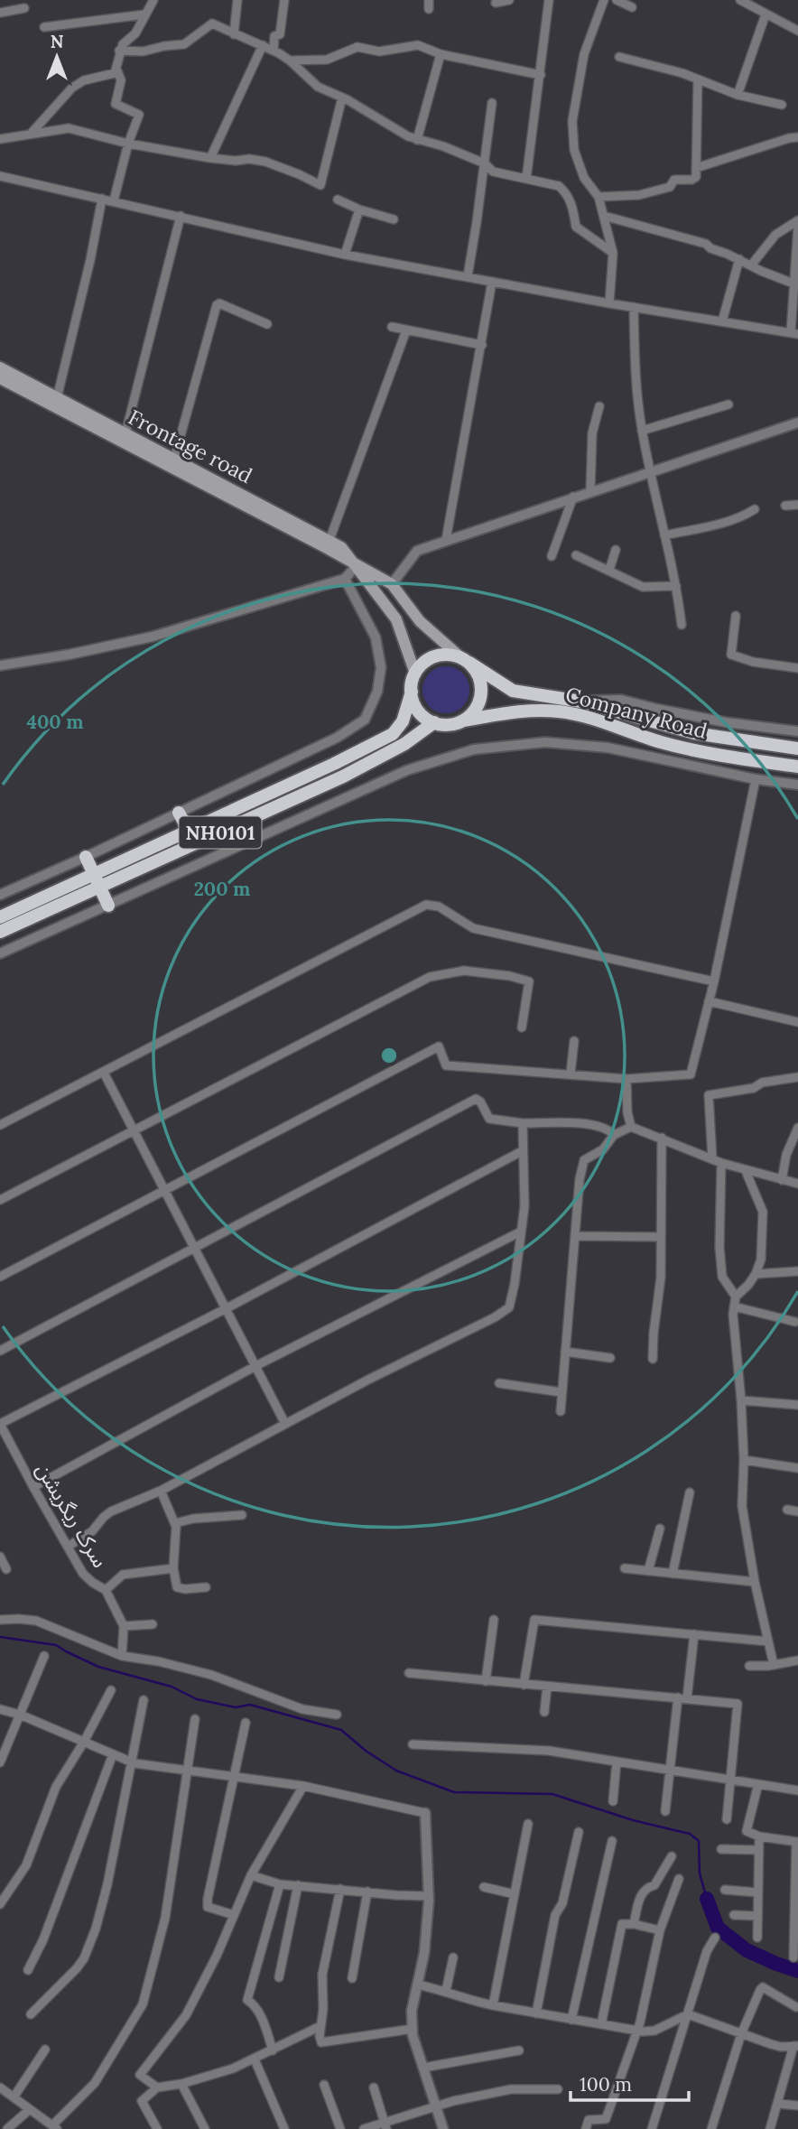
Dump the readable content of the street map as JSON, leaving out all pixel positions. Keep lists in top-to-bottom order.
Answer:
{
  "streets": {
    "highway": ["Company Road", "NH0101"],
    "main road": ["Frontage road"],
    "street": ["سرک ریگریشن"]
  },
  "crossings": [
    ["Company Road", "NH0101"]
  ],
  "scale_bar": "100 m",
  "north": "top",
  "rings": ["400 m", "200 m"]
}
